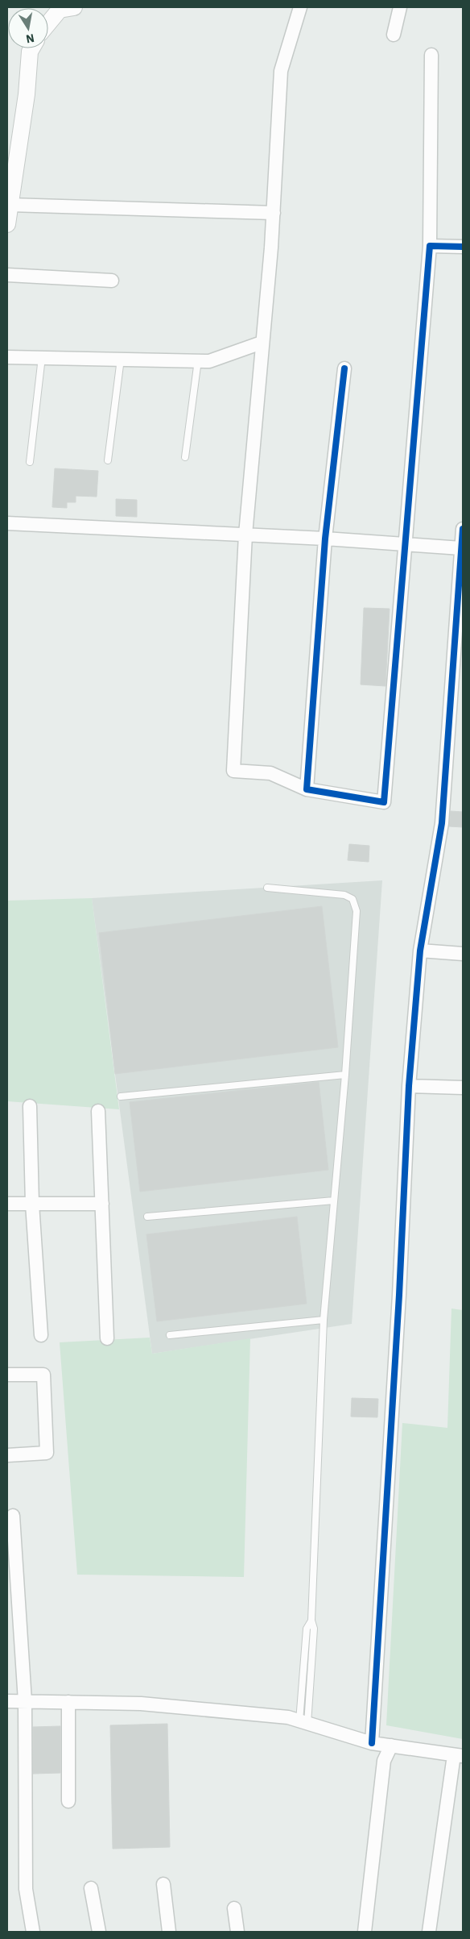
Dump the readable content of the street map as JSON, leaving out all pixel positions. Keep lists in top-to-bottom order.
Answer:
{
  "north": "bottom"
}
